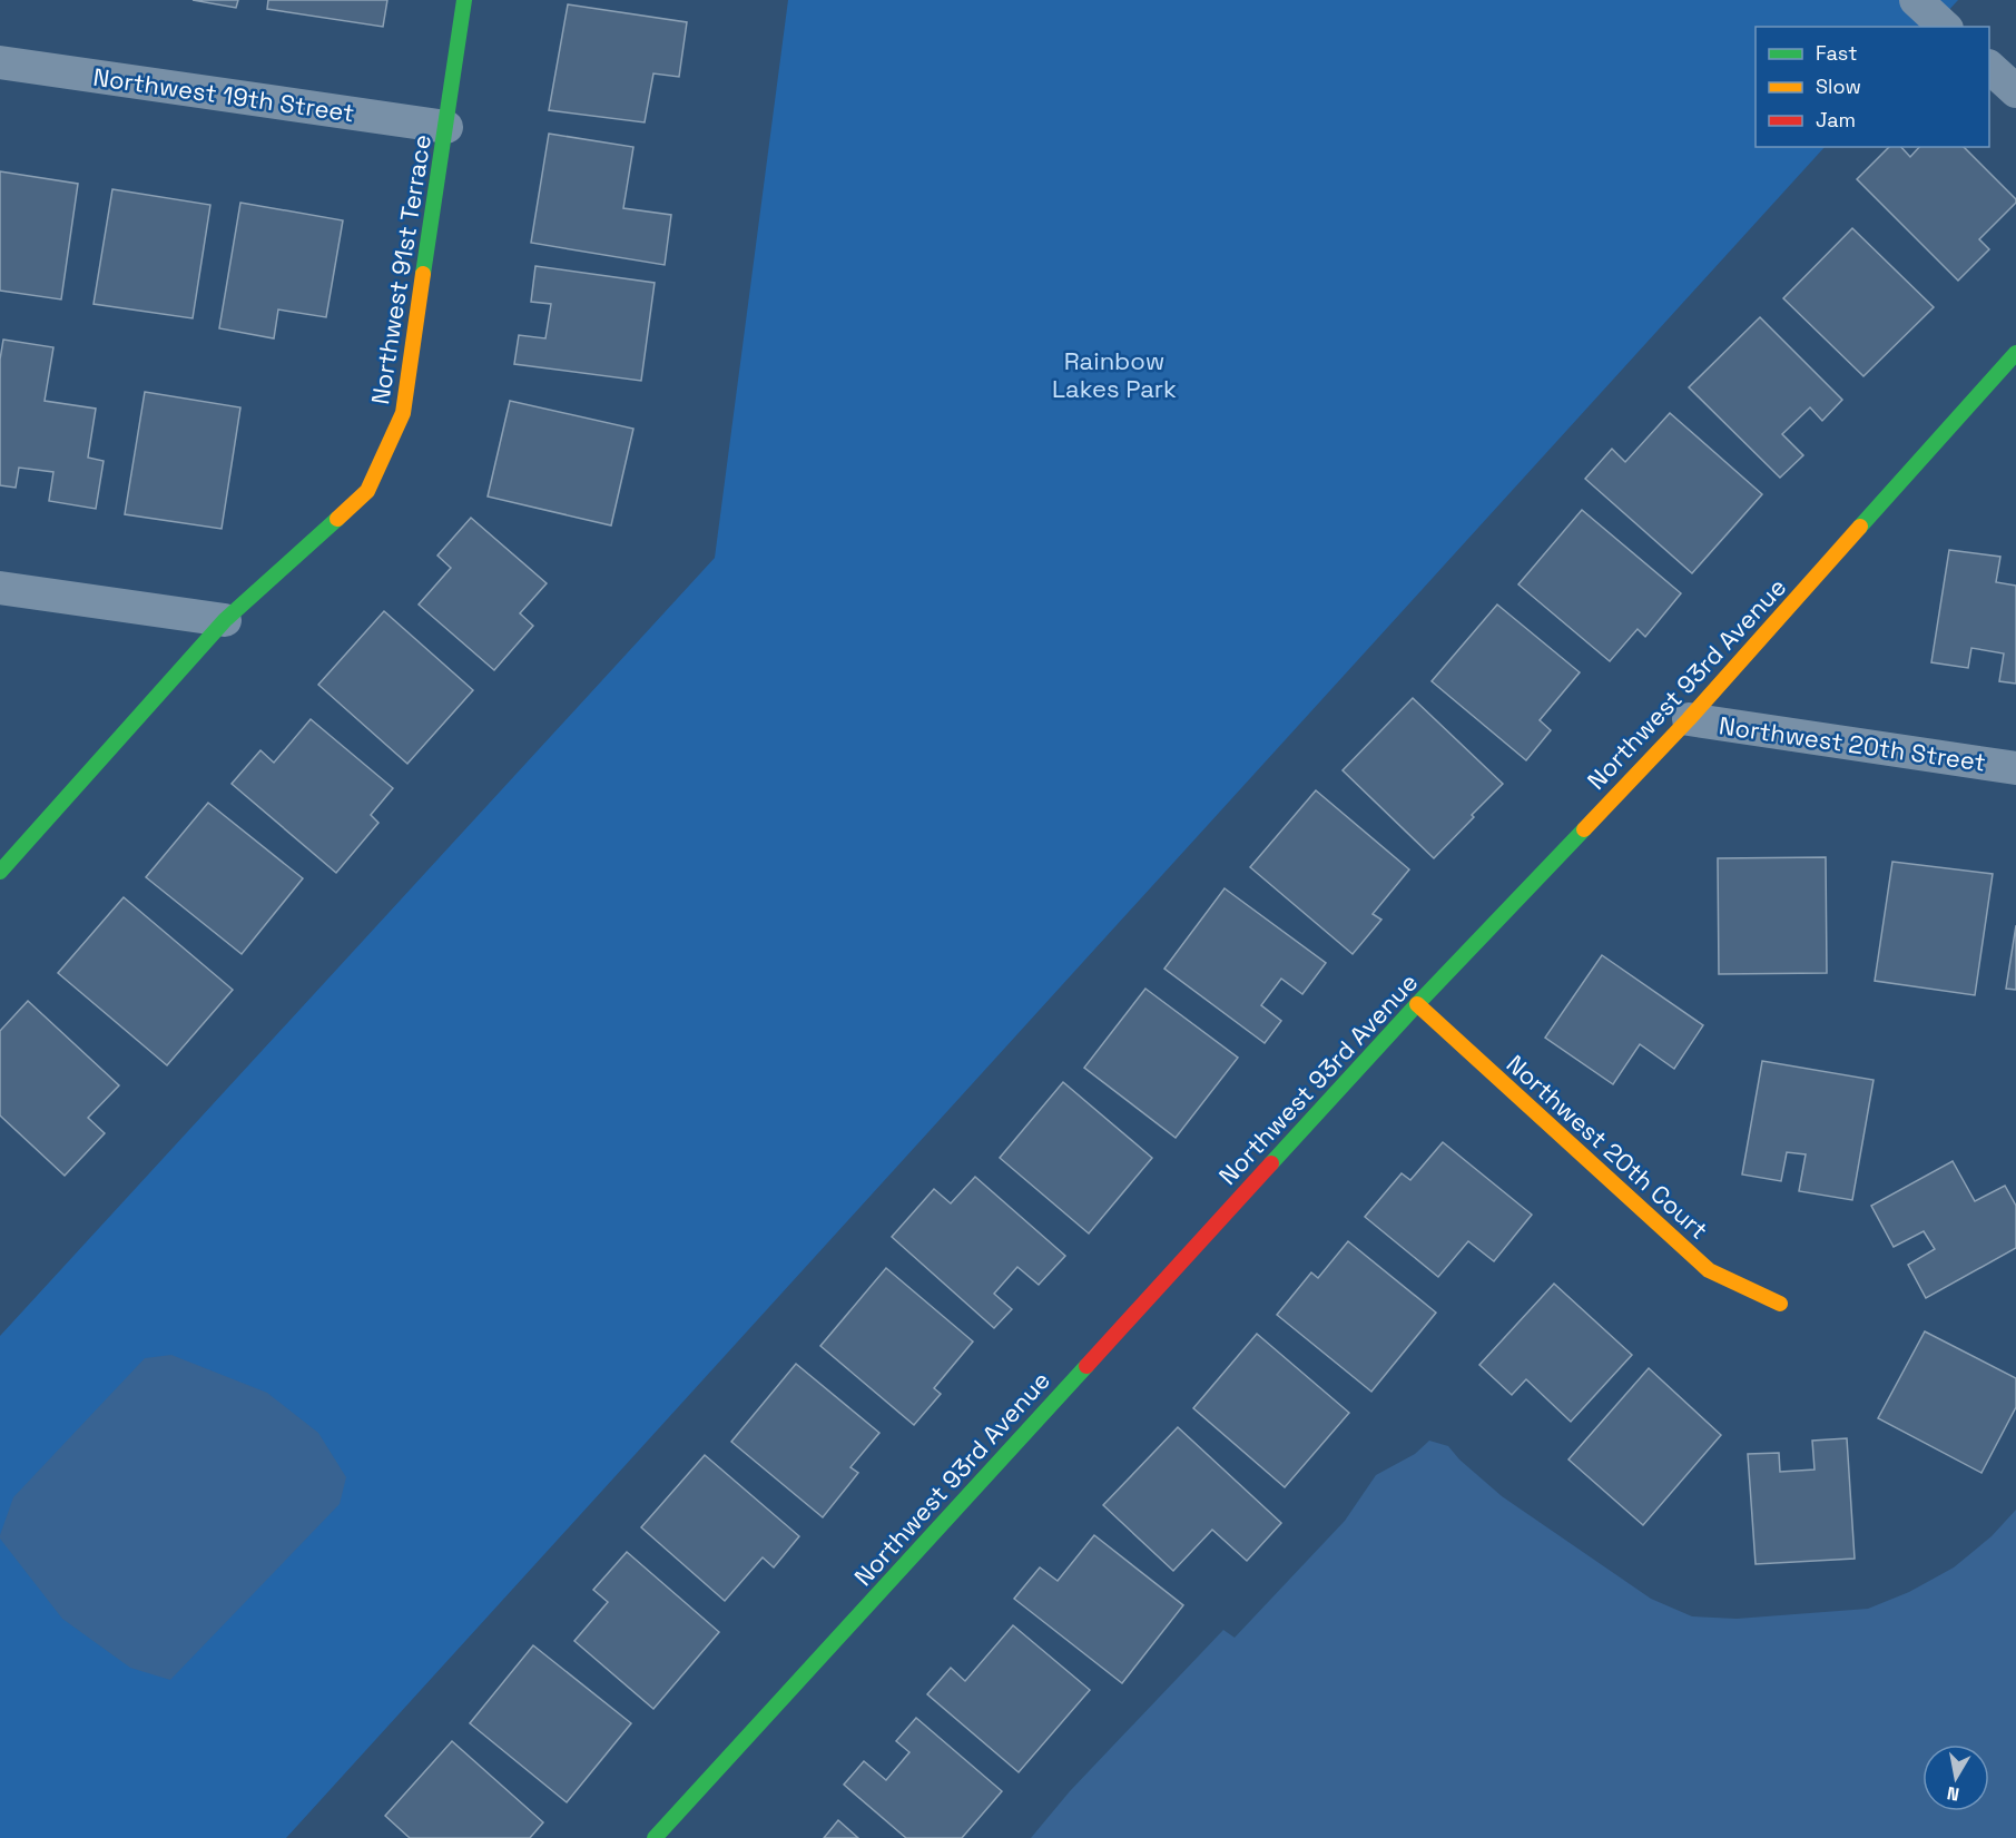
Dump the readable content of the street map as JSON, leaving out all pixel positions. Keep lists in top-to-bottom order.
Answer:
{
  "streets": {
    "street": [
      "Northwest 19th Street",
      "Northwest 91st Terrace",
      "Northwest 93rd Avenue",
      "Northwest 20th Street",
      "Northwest 20th Court"
    ]
  },
  "crossings": [
    ["Northwest 19th Street", "Northwest 91st Terrace"],
    ["Northwest 93rd Avenue", "Northwest 20th Street"],
    ["Northwest 93rd Avenue", "Northwest 20th Court"]
  ],
  "parks": ["Rainbow Lakes Park"],
  "legend": ["Fast", "Slow", "Jam"],
  "north": "bottom"
}
